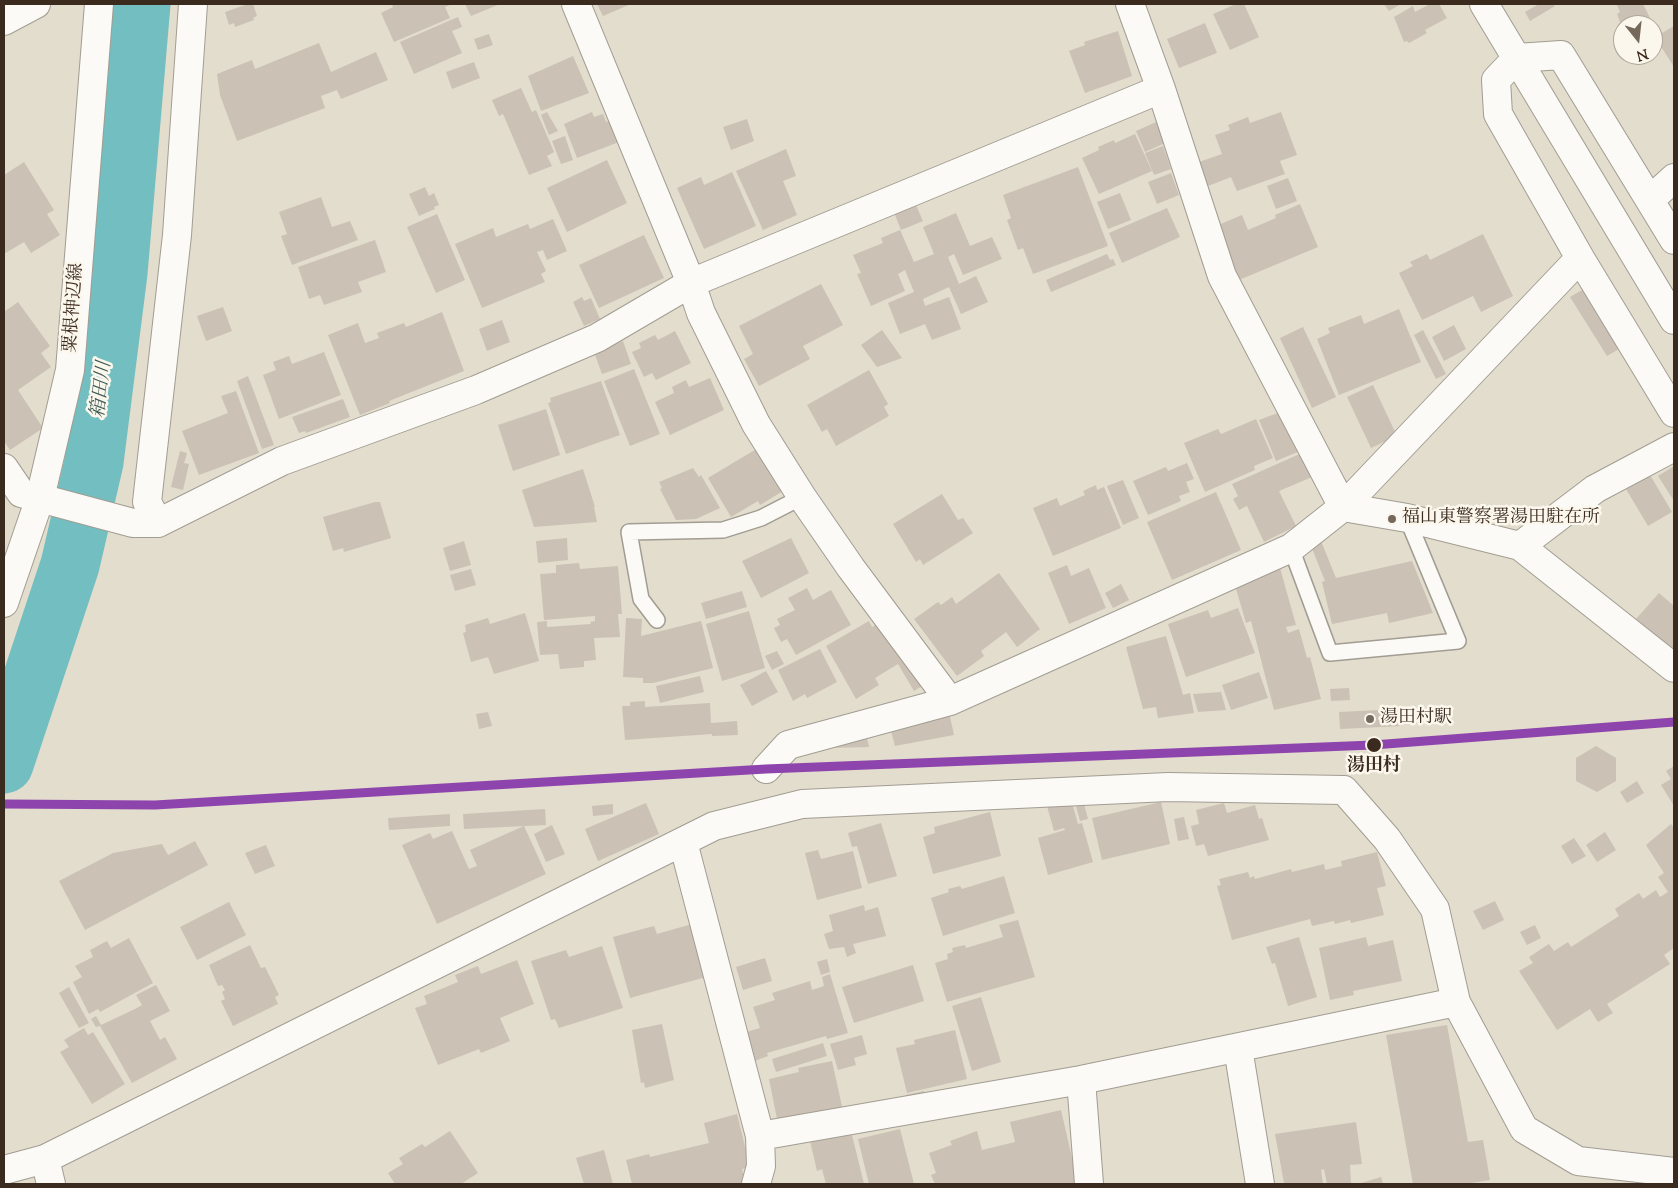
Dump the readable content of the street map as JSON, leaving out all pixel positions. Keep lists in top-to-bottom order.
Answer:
{
  "streets": {
    "street": ["粟根神辺線"]
  },
  "water": ["箱田川"],
  "places": ["福山東警察署湯田駐在所", "湯田村駅", "湯田村"],
  "north": "bottom"
}
